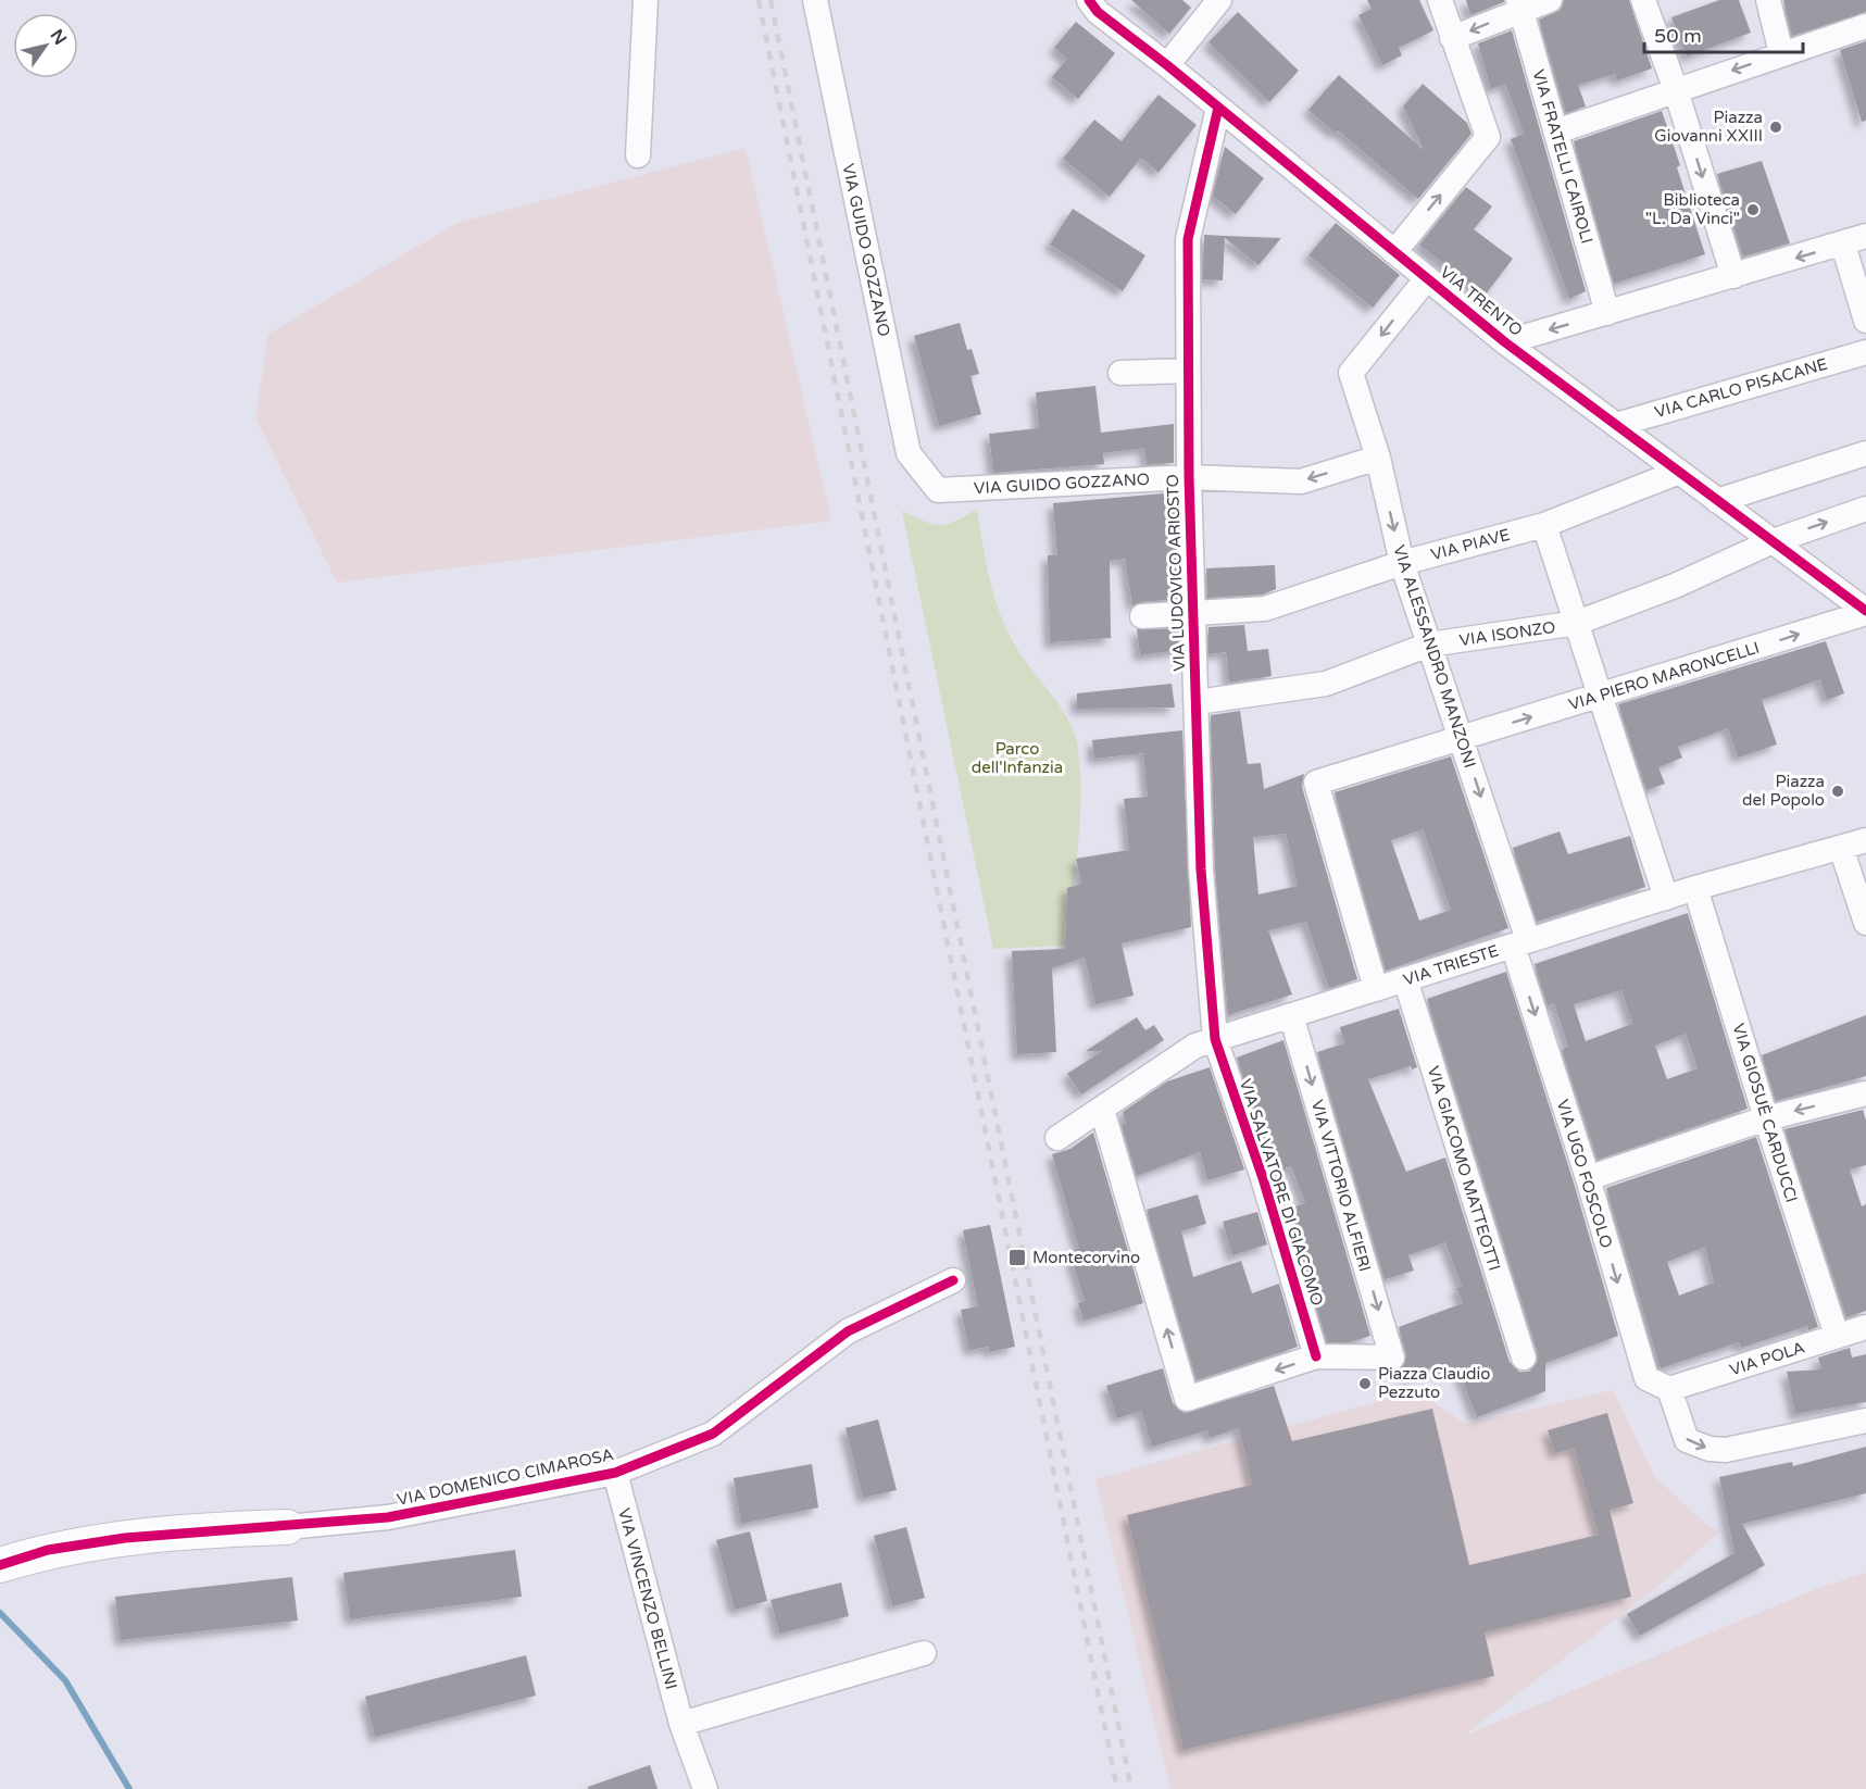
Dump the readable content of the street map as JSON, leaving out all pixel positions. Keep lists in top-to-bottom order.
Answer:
{
  "streets": {
    "street": [
      "VIA FRATELLI CAIROLI",
      "VIA GUIDO GOZZANO",
      "VIA TRENTO",
      "VIA CARLO PISACANE",
      "VIA PIAVE",
      "VIA LUDOVICO ARIOSTO",
      "VIA ISONZO",
      "VIA ALESSANDRO MANZONI",
      "VIA PIERO MARONCELLI",
      "VIA TRIESTE",
      "VIA GIOSUÈ CARDUCCI",
      "VIA GIACOMO MATTEOTTI",
      "VIA UGO FOSCOLO",
      "VIA VITTORIO ALFIERI",
      "VIA SALVATORE DI GIACOMO",
      "VIA POLA",
      "VIA DOMENICO CIMAROSA",
      "VIA VINCENZO BELLINI"
    ]
  },
  "crossings": [
    ["VIA GUIDO GOZZANO", "VIA LUDOVICO ARIOSTO"],
    ["VIA GUIDO GOZZANO", "VIA ALESSANDRO MANZONI"],
    ["VIA TRENTO", "VIA CARLO PISACANE"],
    ["VIA TRENTO", "VIA PIAVE"],
    ["VIA TRENTO", "VIA LUDOVICO ARIOSTO"],
    ["VIA TRENTO", "VIA ISONZO"],
    ["VIA TRENTO", "VIA ALESSANDRO MANZONI"],
    ["VIA TRENTO", "VIA PIERO MARONCELLI"],
    ["VIA PIAVE", "VIA LUDOVICO ARIOSTO"],
    ["VIA PIAVE", "VIA ALESSANDRO MANZONI"],
    ["VIA LUDOVICO ARIOSTO", "VIA ISONZO"],
    ["VIA LUDOVICO ARIOSTO", "VIA TRIESTE"],
    ["VIA LUDOVICO ARIOSTO", "VIA SALVATORE DI GIACOMO"],
    ["VIA ISONZO", "VIA ALESSANDRO MANZONI"],
    ["VIA ALESSANDRO MANZONI", "VIA PIERO MARONCELLI"],
    ["VIA ALESSANDRO MANZONI", "VIA TRIESTE"],
    ["VIA ALESSANDRO MANZONI", "VIA UGO FOSCOLO"],
    ["VIA PIERO MARONCELLI", "VIA TRIESTE"],
    ["VIA TRIESTE", "VIA GIOSUÈ CARDUCCI"],
    ["VIA TRIESTE", "VIA GIACOMO MATTEOTTI"],
    ["VIA TRIESTE", "VIA UGO FOSCOLO"],
    ["VIA TRIESTE", "VIA VITTORIO ALFIERI"],
    ["VIA TRIESTE", "VIA SALVATORE DI GIACOMO"],
    ["VIA GIOSUÈ CARDUCCI", "VIA POLA"],
    ["VIA UGO FOSCOLO", "VIA POLA"],
    ["VIA VITTORIO ALFIERI", "VIA SALVATORE DI GIACOMO"],
    ["VIA DOMENICO CIMAROSA", "VIA VINCENZO BELLINI"]
  ],
  "one_way": ["VIA PIERO MARONCELLI", "VIA UGO FOSCOLO"],
  "parks": ["Parco dell'Infanzia"],
  "places": {
    "other": [
      "Piazza Giovanni XXIII",
      "Biblioteca \"L. Da Vinci\"",
      "Piazza del Popolo",
      "Piazza Claudio Pezzuto"
    ],
    "transit": ["Montecorvino"]
  },
  "scale_bar": "50 m",
  "north": "top right"
}
